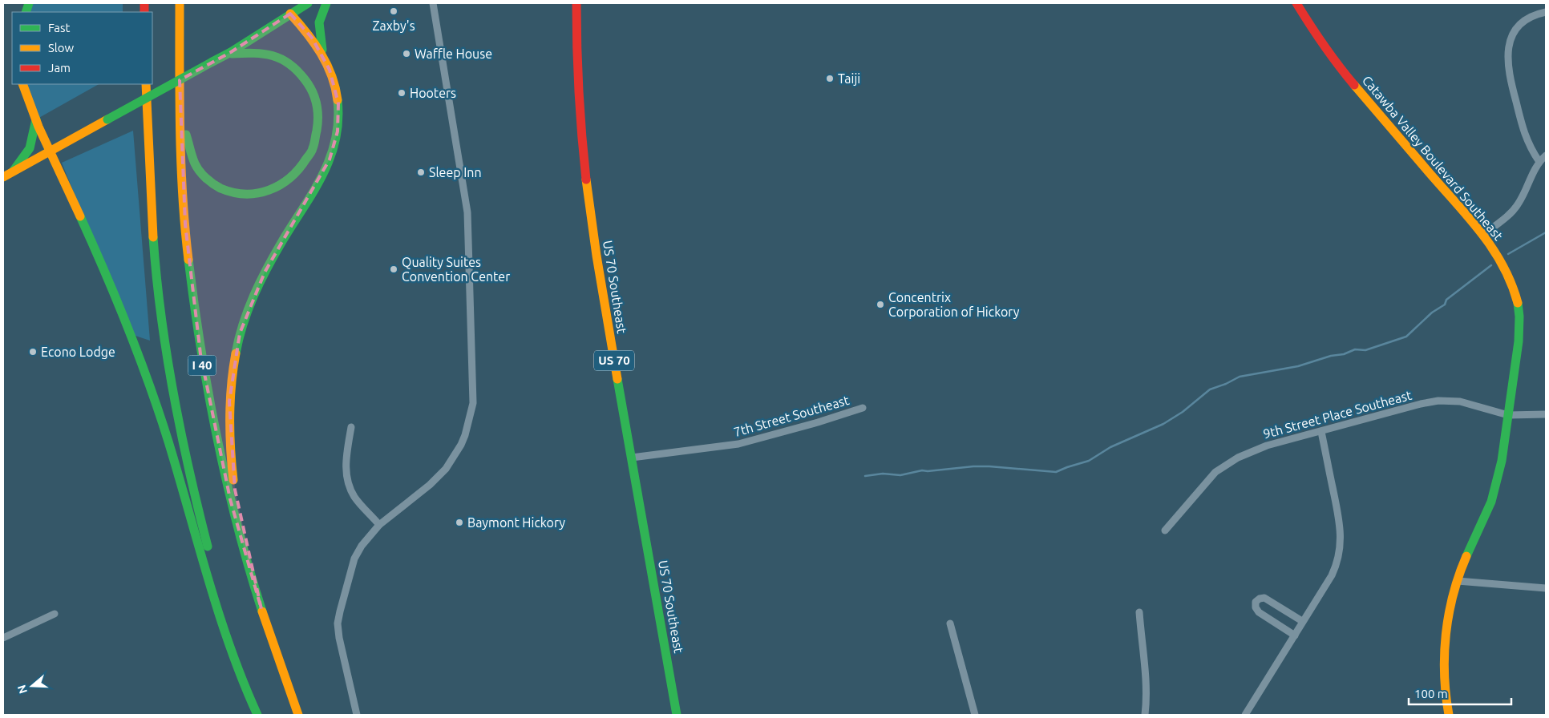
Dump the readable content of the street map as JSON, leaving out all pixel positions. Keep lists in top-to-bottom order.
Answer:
{
  "streets": {
    "main road": [
      "Catawba Valley Boulevard Southeast",
      "US 70 Southeast",
      "US 70",
      "I 40"
    ],
    "street": ["9th Street Place Southeast", "7th Street Southeast"]
  },
  "crossings": [
    ["Catawba Valley Boulevard Southeast", "9th Street Place Southeast"],
    ["US 70 Southeast", "7th Street Southeast"]
  ],
  "places": [
    "Zaxby's",
    "Waffle House",
    "Taiji",
    "Hooters",
    "Sleep Inn",
    "Quality Suites Convention Center",
    "Concentrix Corporation of Hickory",
    "Econo Lodge",
    "Baymont Hickory"
  ],
  "legend": ["Fast", "Slow", "Jam"],
  "scale_bar": "100 m",
  "north": "left"
}
